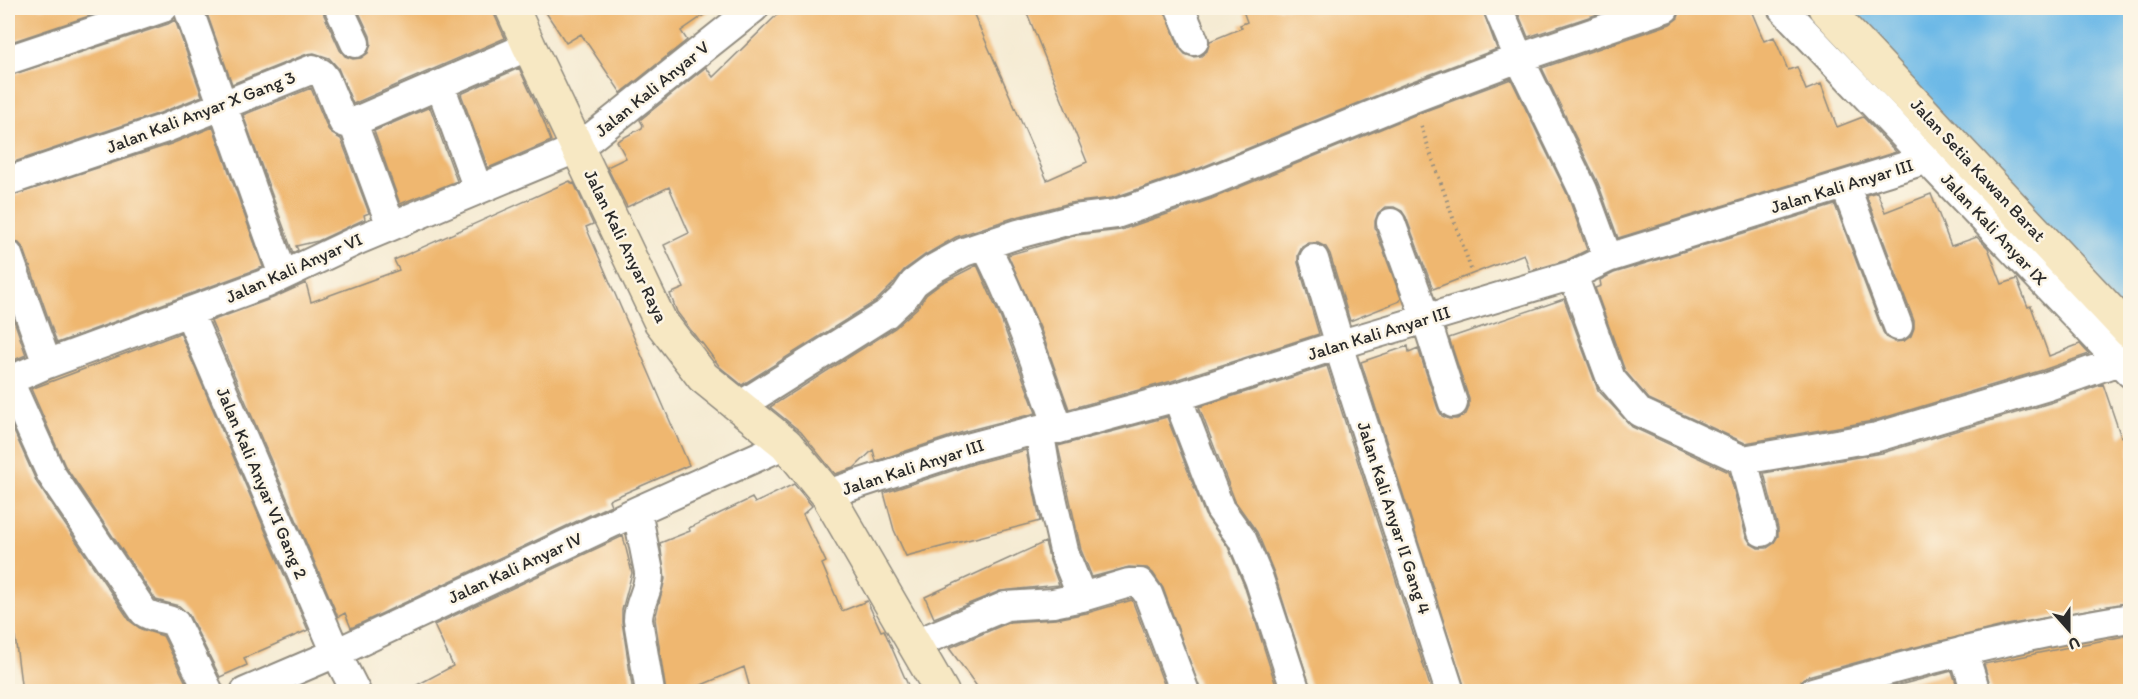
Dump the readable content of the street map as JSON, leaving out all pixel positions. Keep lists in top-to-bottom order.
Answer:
{
  "streets": {
    "street": [
      "Jalan Kali Anyar V",
      "Jalan Kali Anyar X Gang 3",
      "Jalan Setia Kawan Barat",
      "Jalan Kali Anyar III",
      "Jalan Kali Anyar IX",
      "Jalan Kali Anyar Raya",
      "Jalan Kali Anyar VI",
      "Jalan Kali Anyar VI Gang 2",
      "Jalan Kali Anyar II Gang 4",
      "Jalan Kali Anyar IV"
    ]
  },
  "crossings": [
    ["Jalan Kali Anyar V", "Jalan Kali Anyar Raya"],
    ["Jalan Kali Anyar V", "Jalan Kali Anyar VI"],
    ["Jalan Setia Kawan Barat", "Jalan Kali Anyar IX"],
    ["Jalan Kali Anyar III", "Jalan Kali Anyar IX"],
    ["Jalan Kali Anyar III", "Jalan Kali Anyar Raya"],
    ["Jalan Kali Anyar III", "Jalan Kali Anyar II Gang 4"],
    ["Jalan Kali Anyar Raya", "Jalan Kali Anyar VI"],
    ["Jalan Kali Anyar Raya", "Jalan Kali Anyar IV"],
    ["Jalan Kali Anyar VI", "Jalan Kali Anyar VI Gang 2"],
    ["Jalan Kali Anyar VI Gang 2", "Jalan Kali Anyar IV"]
  ],
  "north": "bottom"
}
